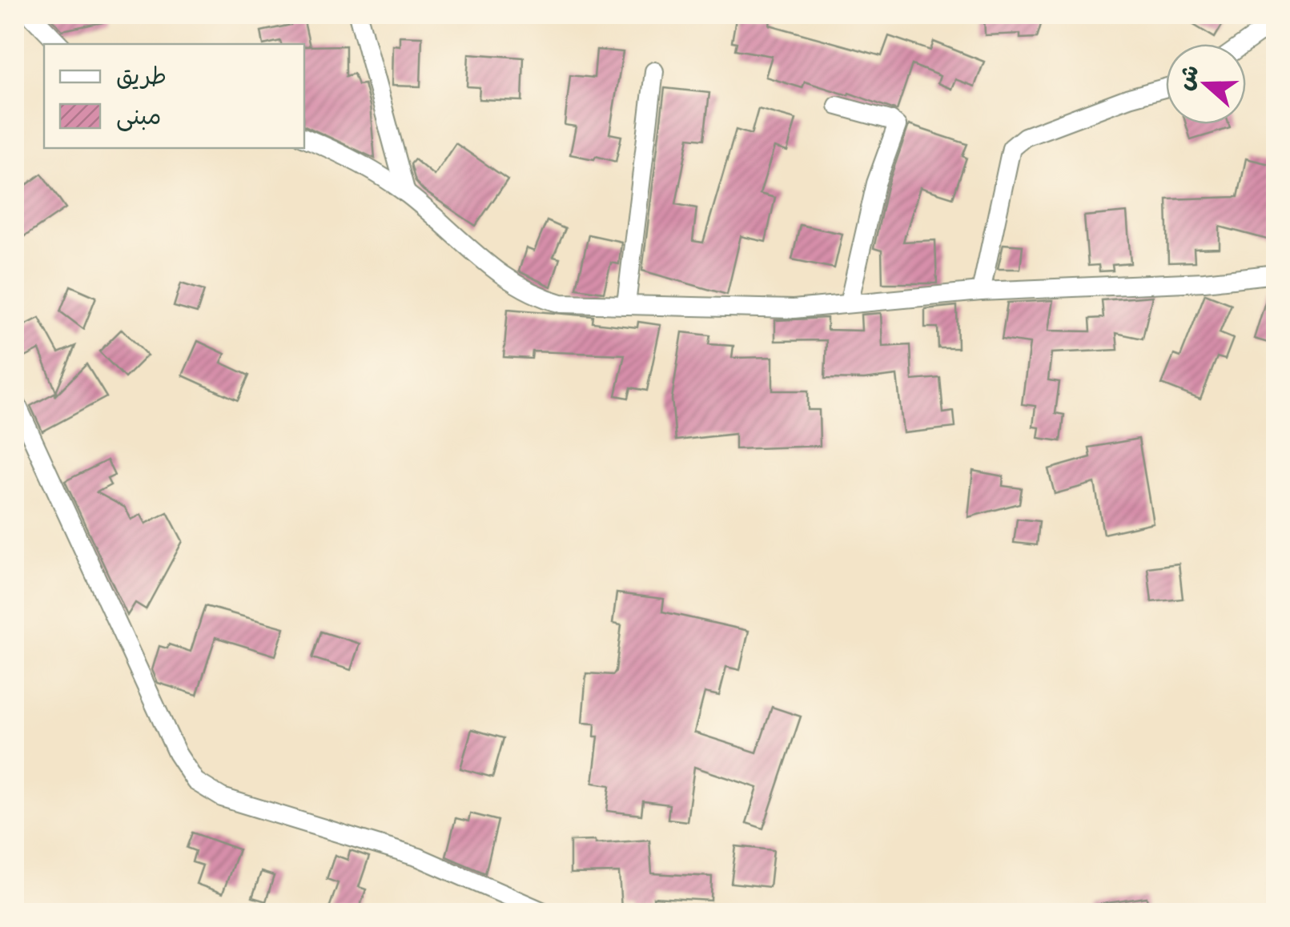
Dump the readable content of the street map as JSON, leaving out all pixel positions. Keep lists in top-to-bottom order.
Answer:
{
  "legend": ["طريق", "مبنى"],
  "north": "left"
}
